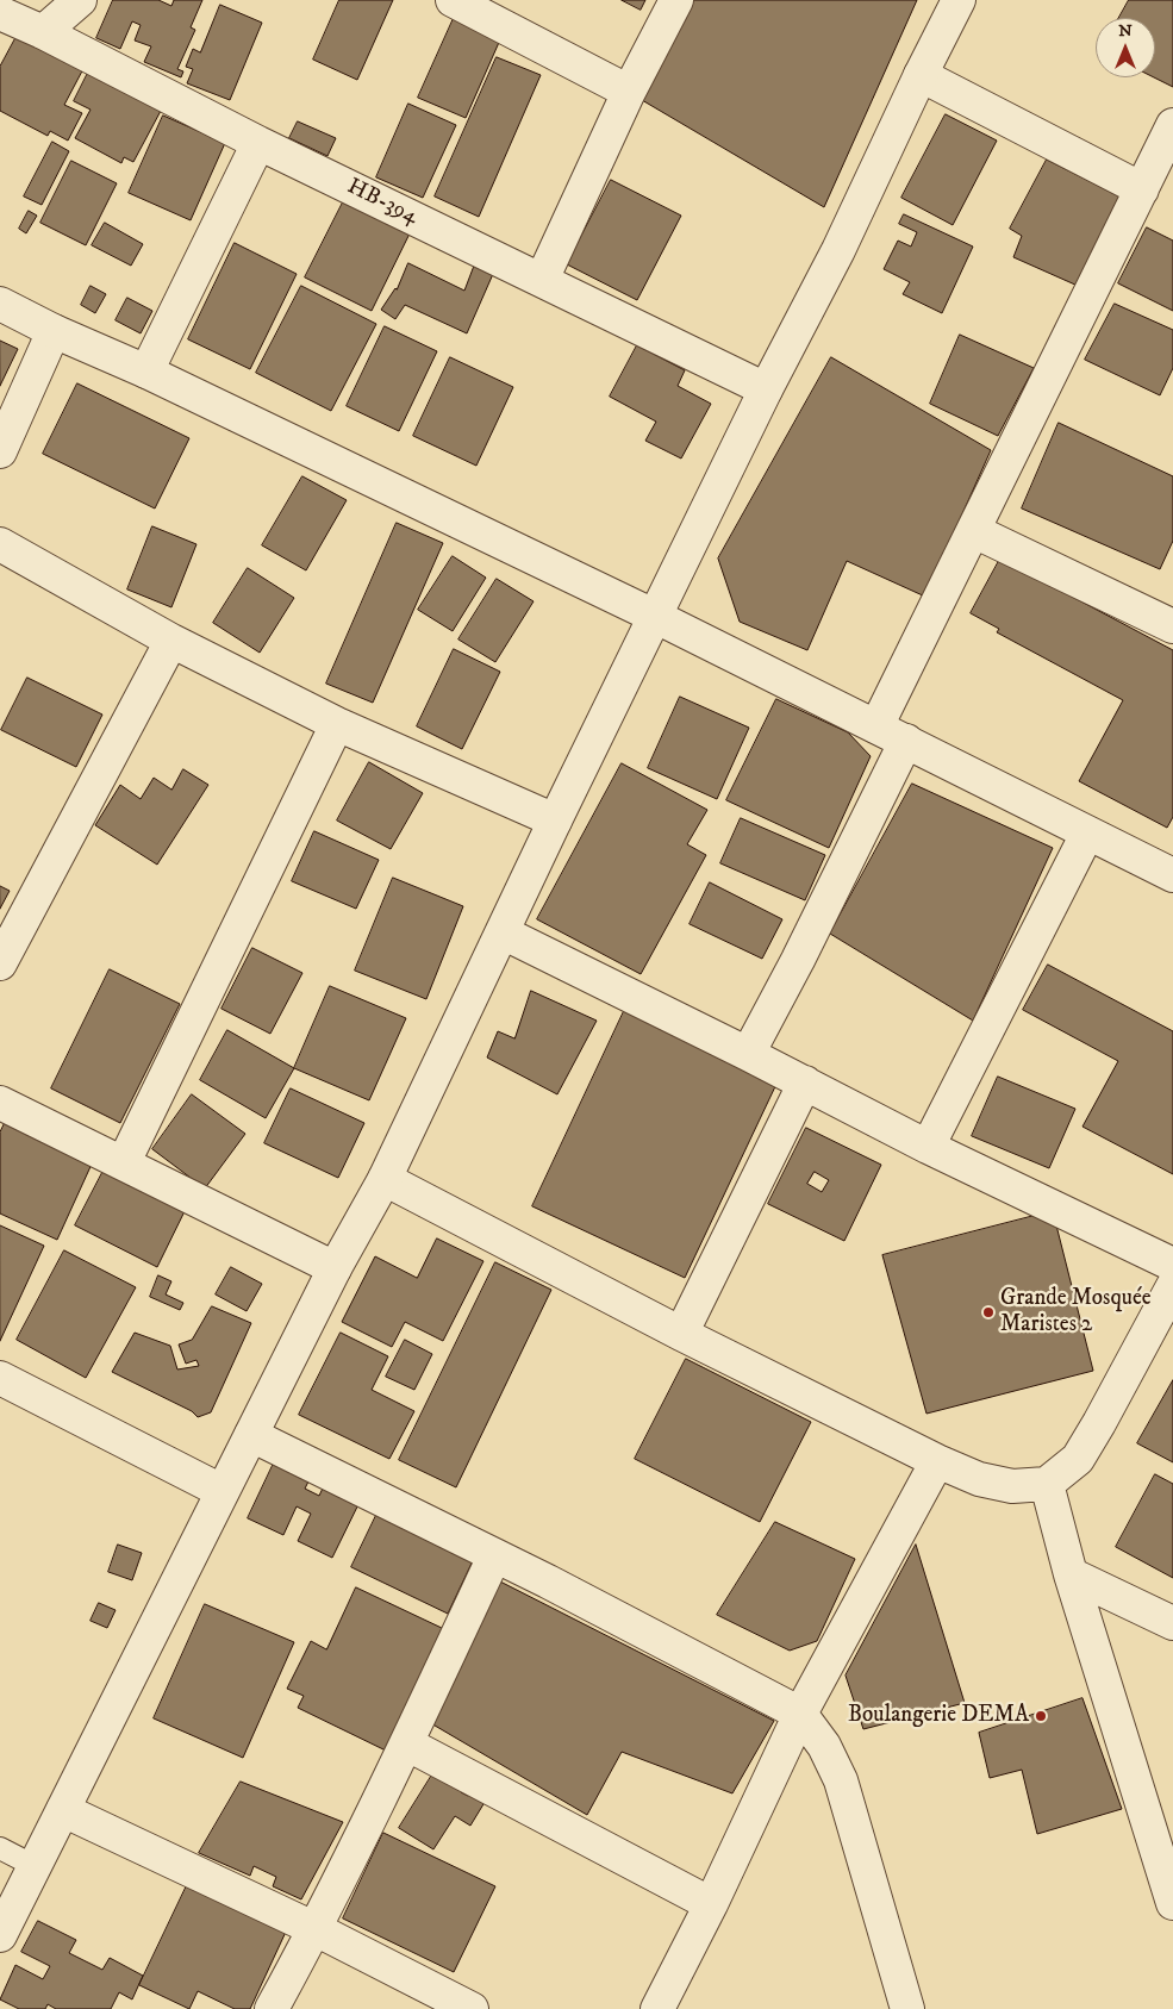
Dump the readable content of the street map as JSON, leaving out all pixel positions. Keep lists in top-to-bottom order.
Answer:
{
  "streets": {
    "street": ["HB-394"]
  },
  "places": ["Grande Mosquée Maristes 2", "Boulangerie DEMA"],
  "north": "top"
}
